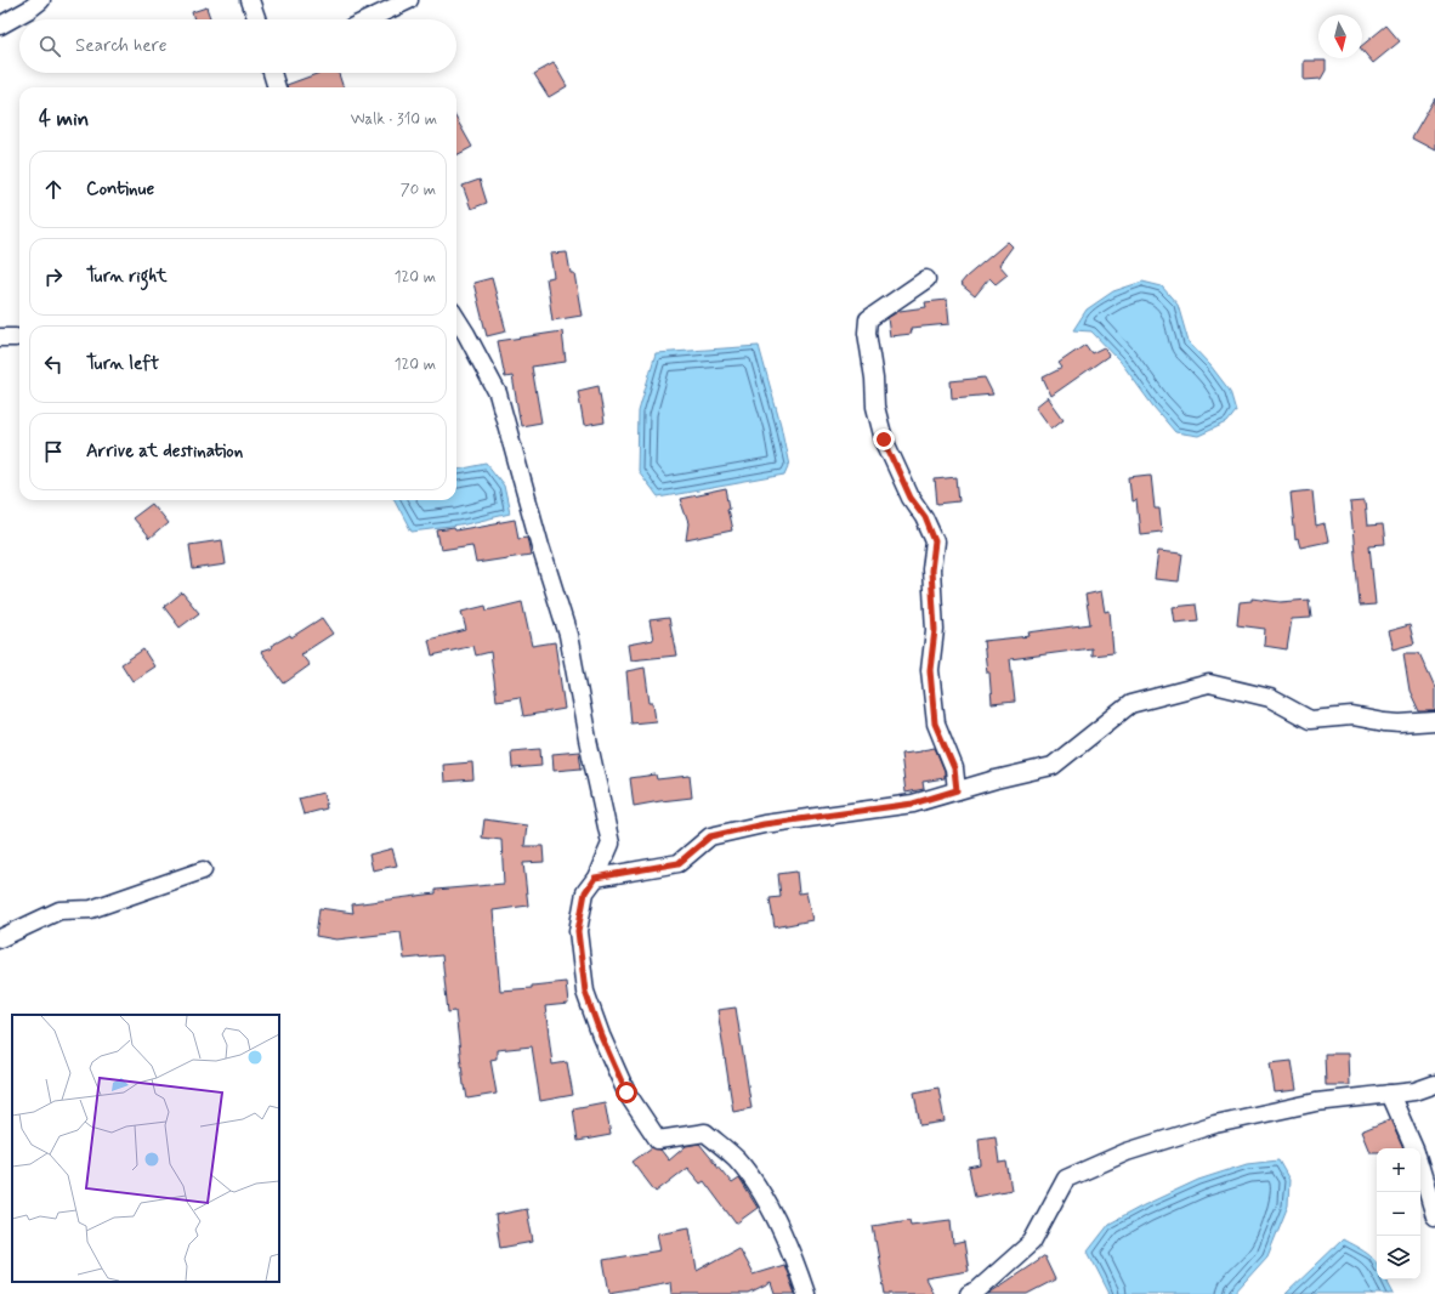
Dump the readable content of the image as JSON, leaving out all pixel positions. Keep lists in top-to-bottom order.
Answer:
{
  "north": "bottom",
  "page": {
    "search": "Search here",
    "heading": ["4 min", "Walk · 310 m"],
    "list": [
      ["Continue", "70 m"],
      ["Turn right", "120 m"],
      ["Turn left", "120 m"],
      "Arrive at destination"
    ],
    "map_buttons": ["+", "−"]
  }
}
